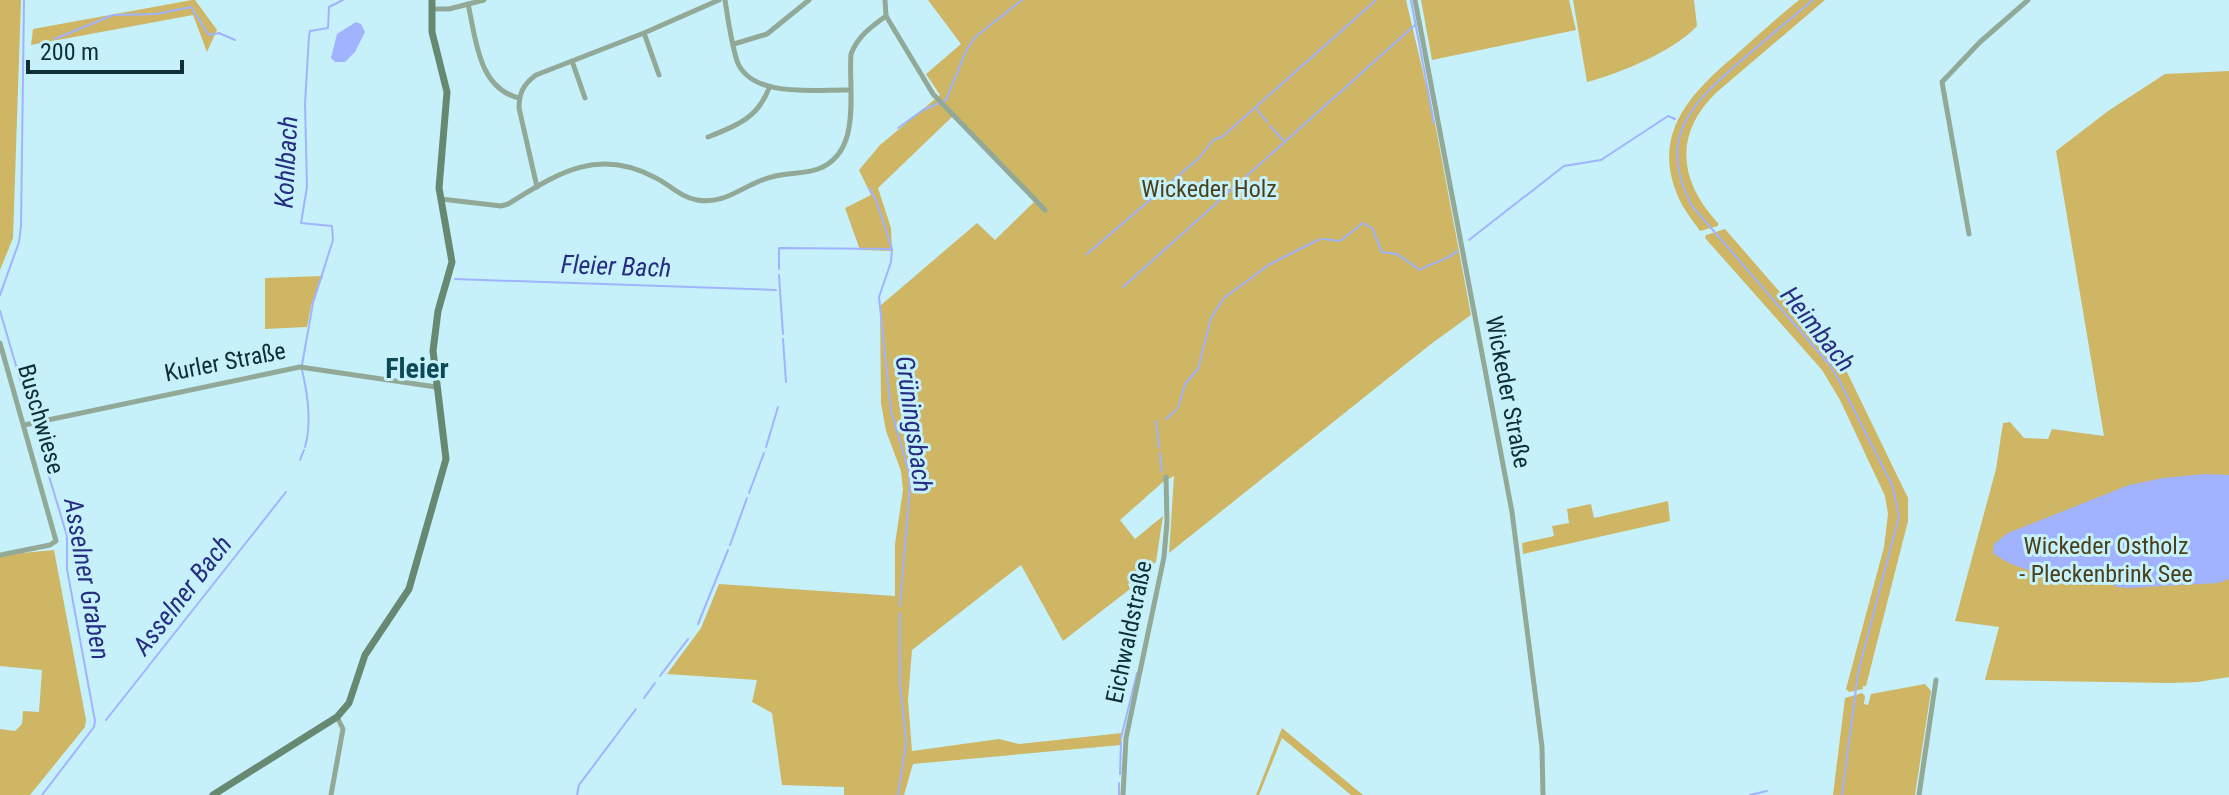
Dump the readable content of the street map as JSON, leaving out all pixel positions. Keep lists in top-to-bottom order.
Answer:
{
  "streets": {
    "street": [
      "Kurler Straße",
      "Wickeder Straße",
      "Buschwiese",
      "Eichwaldstraße"
    ]
  },
  "crossings": [
    ["Kurler Straße", "Buschwiese"]
  ],
  "districts": ["Fleier"],
  "water": [
    "Kohlbach",
    "Fleier Bach",
    "Heimbach",
    "Grüningsbach",
    "Asselner Graben",
    "Asselner Bach"
  ],
  "parks": ["Wickeder Holz", "Wickeder Ostholz - Pleckenbrink See"],
  "scale_bar": "200 m"
}
